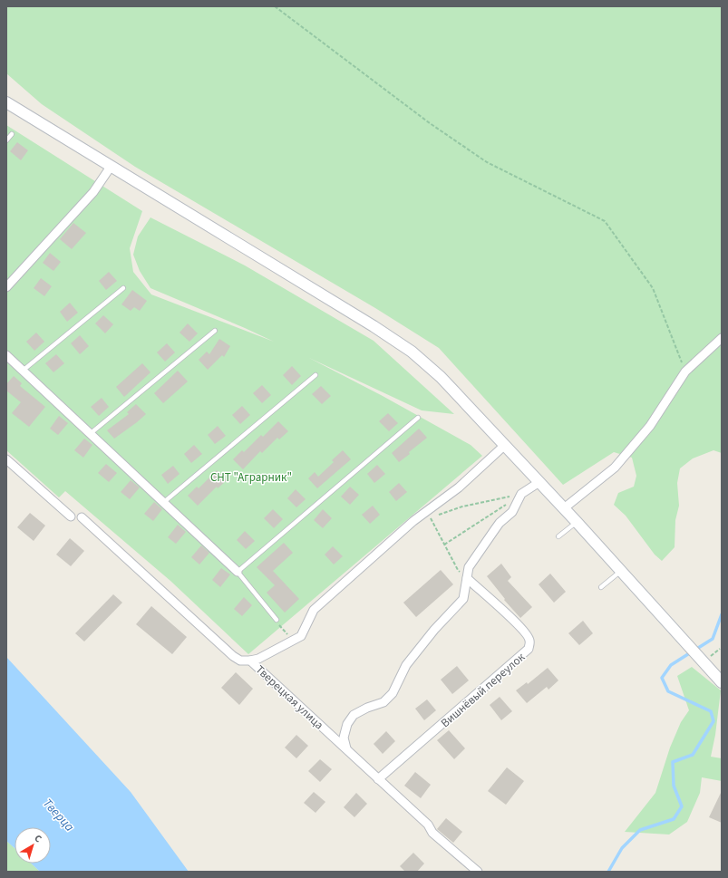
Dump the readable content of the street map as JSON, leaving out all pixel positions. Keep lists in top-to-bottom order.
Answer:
{
  "streets": {
    "street": ["Вишнёвый переулок", "Тверецкая улица"]
  },
  "crossings": [
    ["Вишнёвый переулок", "Тверецкая улица"]
  ],
  "water": ["Тверца"],
  "parks": ["СНТ \"Аграрник\""],
  "north": "top right"
}
